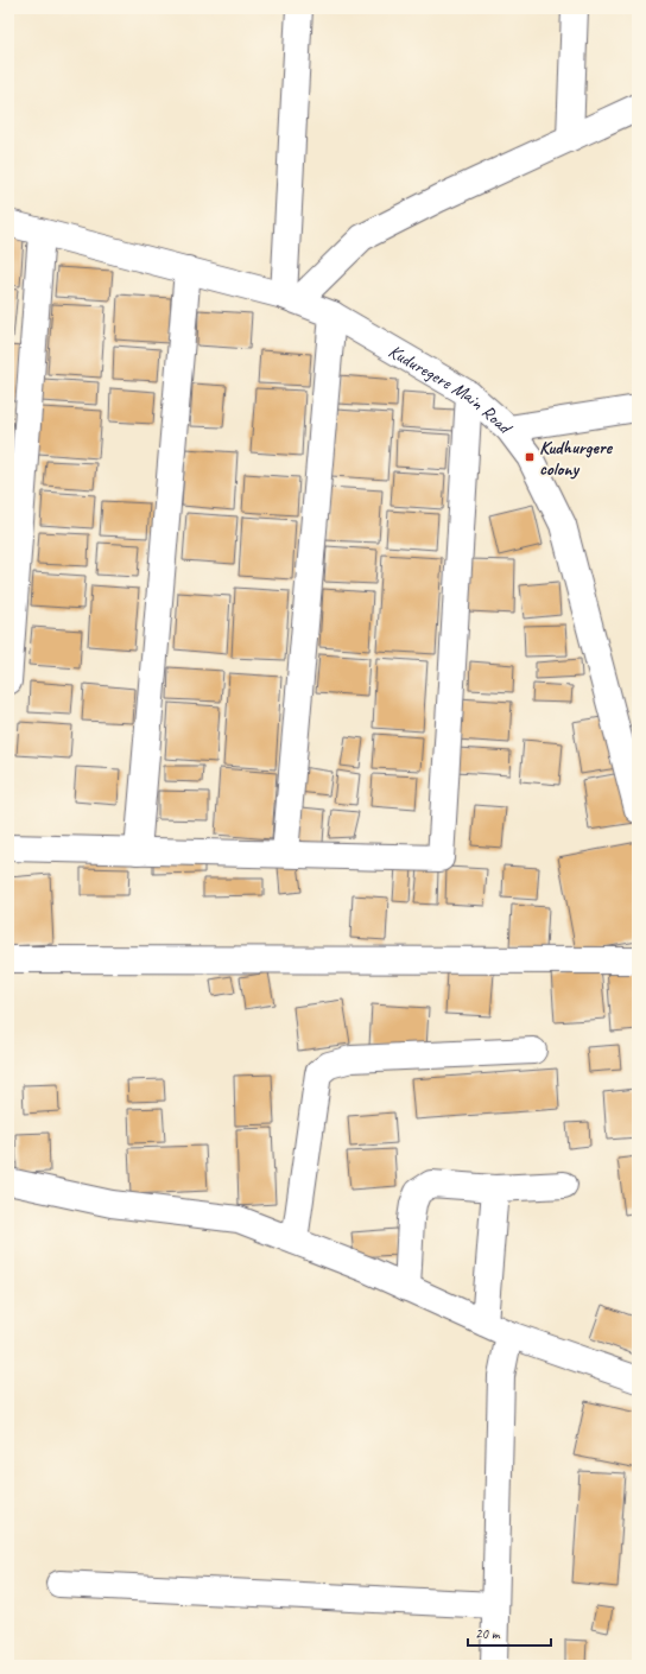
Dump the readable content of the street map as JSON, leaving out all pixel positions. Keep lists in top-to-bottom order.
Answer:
{
  "streets": {
    "street": ["Kuduregere Main Road"]
  },
  "places": {
    "transit": ["Kudhurgere colony"]
  },
  "scale_bar": "20 m"
}
